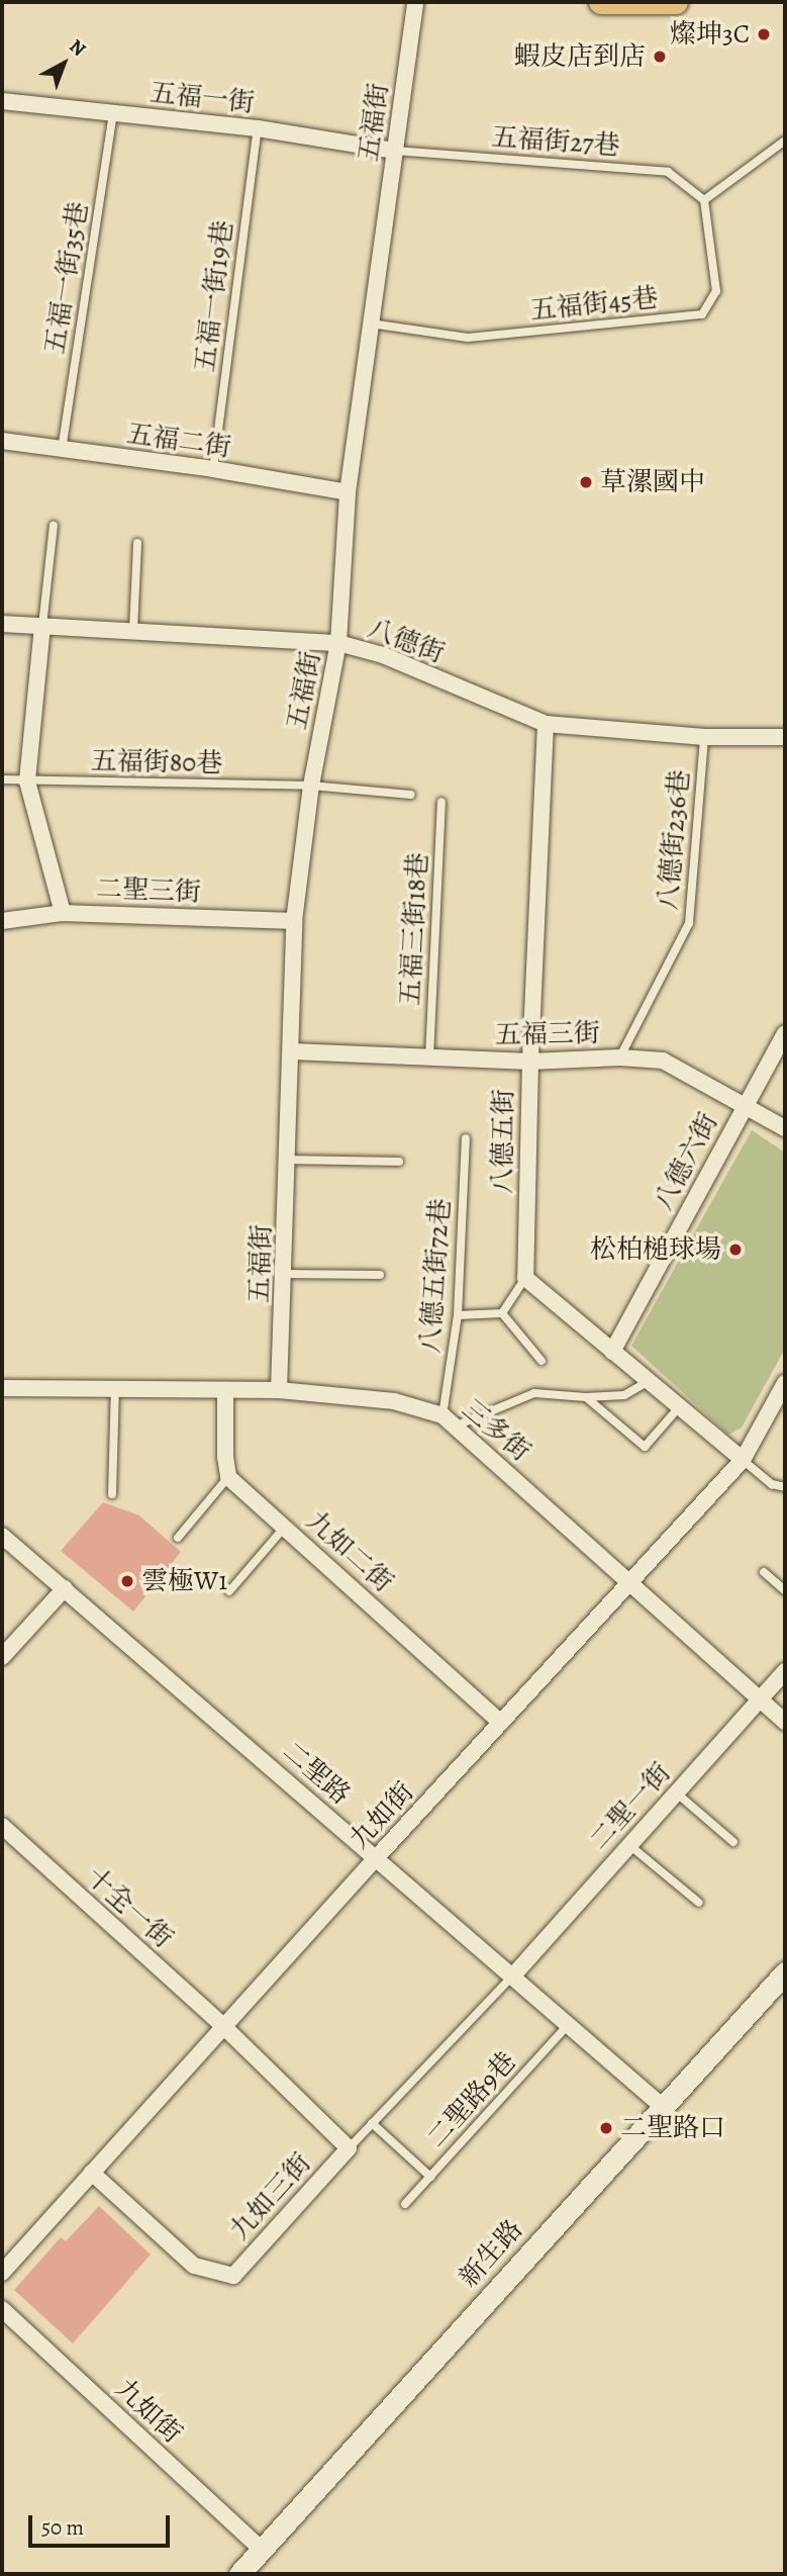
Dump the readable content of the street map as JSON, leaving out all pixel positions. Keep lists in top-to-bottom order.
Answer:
{
  "streets": {
    "street": [
      "五福一街",
      "五福街",
      "五福二街",
      "八德街",
      "二聖三街",
      "五福三街",
      "八德五街",
      "八德六街",
      "三多街",
      "九如二街",
      "二聖路",
      "二聖一街",
      "九如街",
      "十全一街",
      "九如三街",
      "新生路"
    ],
    "lane": [
      "五福街27巷",
      "五福一街35巷",
      "五福一街19巷",
      "五福街45巷",
      "五福街80巷",
      "八德街236巷",
      "五福三街18巷",
      "八德五街72巷",
      "二聖路9巷"
    ]
  },
  "crossings": [
    ["五福一街", "五福街"],
    ["五福一街", "五福街27巷"],
    ["五福一街", "五福一街35巷"],
    ["五福一街", "五福一街19巷"],
    ["五福街", "五福街27巷"],
    ["五福街", "五福街45巷"],
    ["五福街", "五福二街"],
    ["五福街", "八德街"],
    ["五福街", "五福街80巷"],
    ["五福街", "二聖三街"],
    ["五福街", "五福三街"],
    ["五福街", "三多街"],
    ["五福街27巷", "五福街45巷"],
    ["五福一街35巷", "五福二街"],
    ["五福一街19巷", "五福二街"],
    ["八德街", "八德街236巷"],
    ["八德街", "八德五街"],
    ["八德街236巷", "五福三街"],
    ["五福三街18巷", "五福三街"],
    ["五福三街", "八德五街"],
    ["五福三街", "八德六街"],
    ["八德五街72巷", "三多街"],
    ["三多街", "二聖一街"],
    ["三多街", "九如街"],
    ["九如二街", "九如街"],
    ["二聖路", "二聖一街"],
    ["二聖路", "九如街"],
    ["二聖路", "二聖路9巷"],
    ["二聖路", "新生路"],
    ["九如街", "十全一街"],
    ["九如街", "九如三街"],
    ["九如街", "新生路"],
    ["十全一街", "九如三街"]
  ],
  "places": [
    "燦坤3C",
    "蝦皮店到店",
    "草漯國中",
    "松柏槌球場",
    "雲極W1",
    "二聖路口"
  ],
  "scale_bar": "50 m",
  "north": "top right"
}
